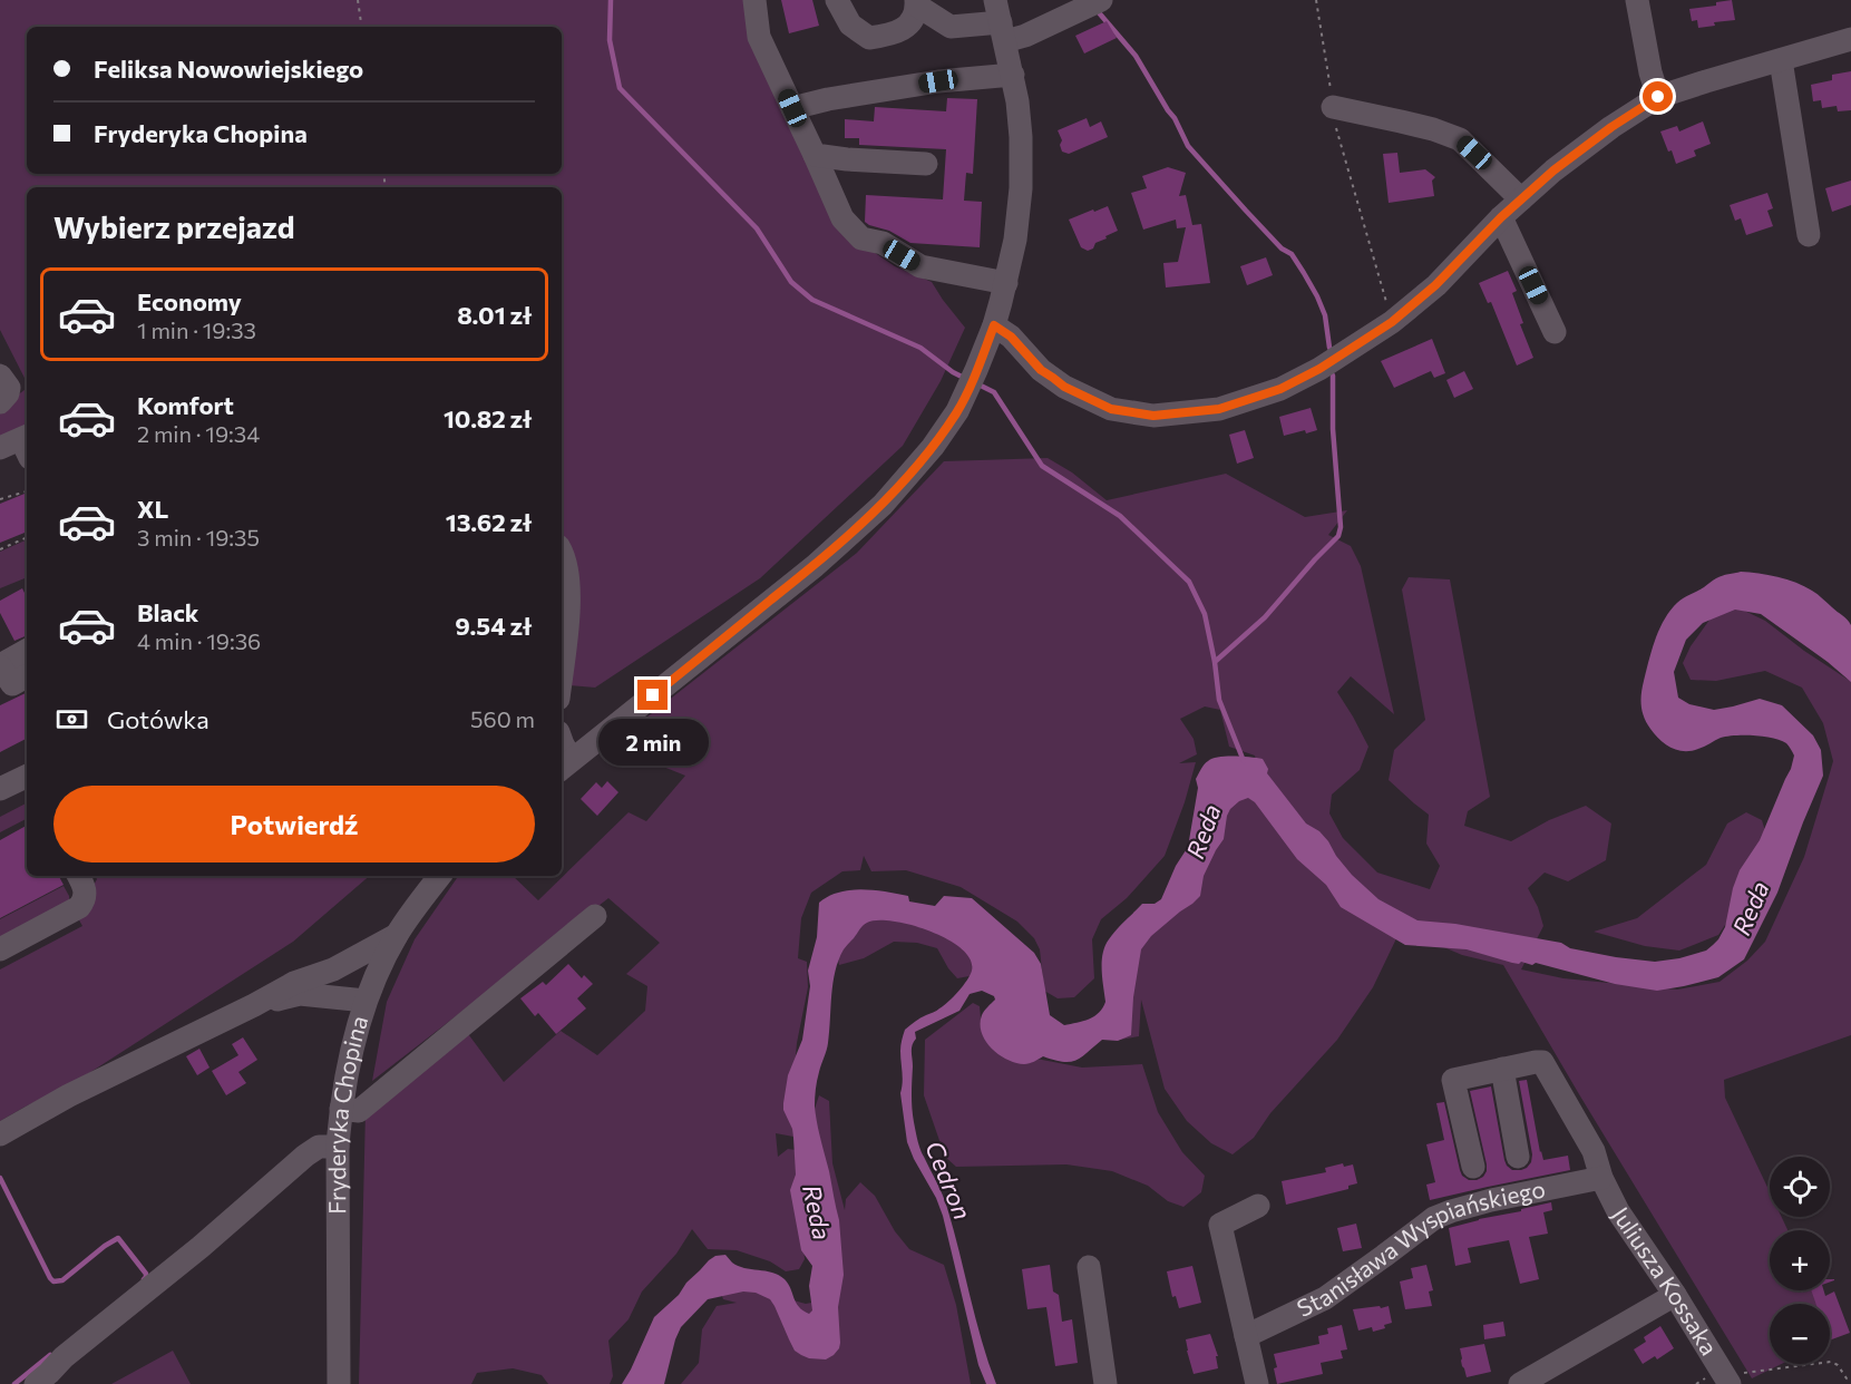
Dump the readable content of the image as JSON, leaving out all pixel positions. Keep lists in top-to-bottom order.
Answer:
{
  "streets": {
    "street": ["Fryderyka Chopina", "Stanisława Wyspiańskiego", "Juliusza Kossaka"]
  },
  "crossings": [
    ["Stanisława Wyspiańskiego", "Juliusza Kossaka"]
  ],
  "water": ["Reda", "Cedron"],
  "page": {
    "banner": ["Feliksa Nowowiejskiego", "Fryderyka Chopina"],
    "heading": "Wybierz przejazd",
    "list": [
      {
        "name": "Economy",
        "note": "1 min · 19:33",
        "value": "8.01 zł"
      },
      {
        "name": "Komfort",
        "note": "2 min · 19:34",
        "value": "10.82 zł"
      },
      {
        "name": "XL",
        "note": "3 min · 19:35",
        "value": "13.62 zł"
      },
      {
        "name": "Black",
        "note": "4 min · 19:36",
        "value": "9.54 zł"
      }
    ],
    "pay": ["Gotówka", "560 m"],
    "bubble": "2 min",
    "buttons": "Potwierdź",
    "map_buttons": ["+", "−"]
  }
}
